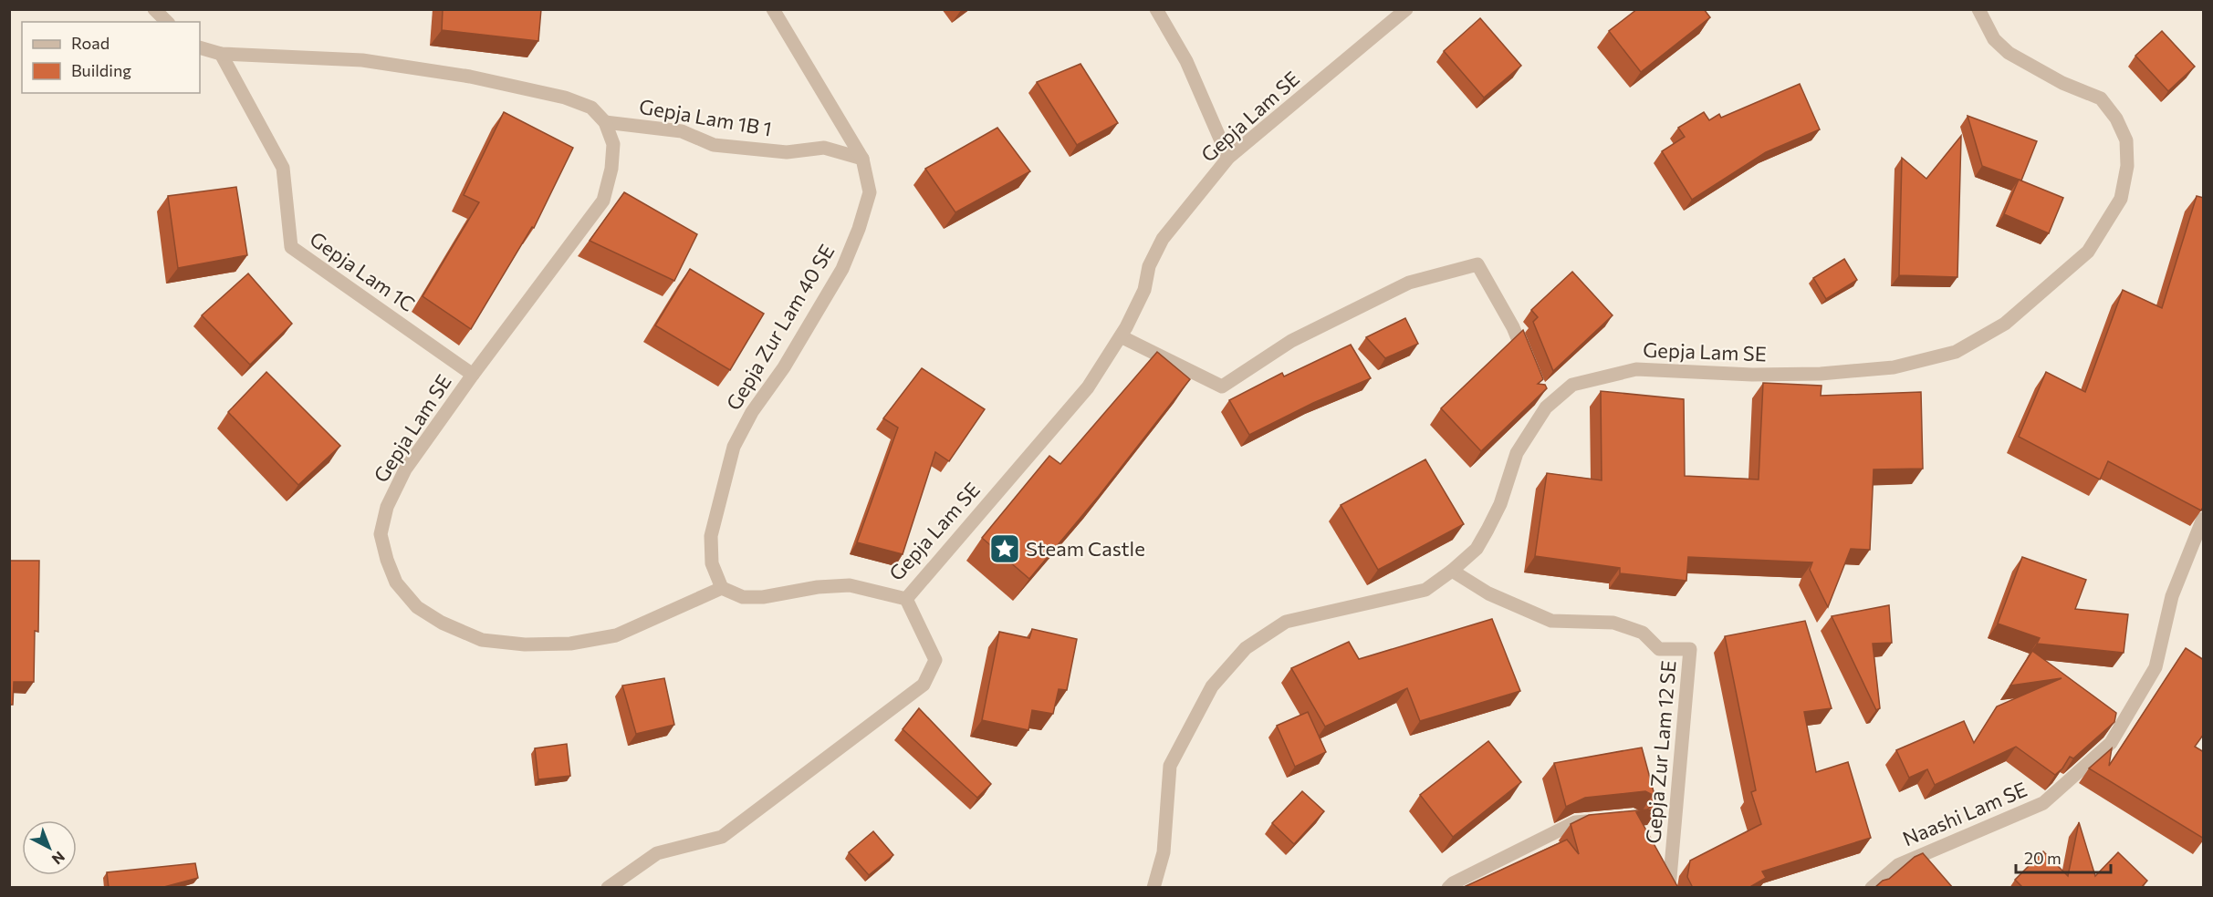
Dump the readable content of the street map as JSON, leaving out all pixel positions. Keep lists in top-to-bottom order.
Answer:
{
  "streets": {
    "street": [
      "Gepja Lam SE",
      "Gepja Lam 1B 1",
      "Gepja Lam 1C",
      "Gepja Zur Lam 40 SE",
      "Gepja Zur Lam 12 SE",
      "Naashi Lam SE"
    ]
  },
  "crossings": [
    ["Gepja Lam SE", "Gepja Lam 1B 1"],
    ["Gepja Lam SE", "Gepja Lam 1C"],
    ["Gepja Lam SE", "Gepja Zur Lam 40 SE"],
    ["Gepja Lam SE", "Gepja Zur Lam 12 SE"],
    ["Gepja Lam 1B 1", "Gepja Zur Lam 40 SE"]
  ],
  "places": {
    "place": ["Steam Castle"]
  },
  "legend": ["Road", "Building"],
  "scale_bar": "20 m",
  "north": "bottom right"
}
